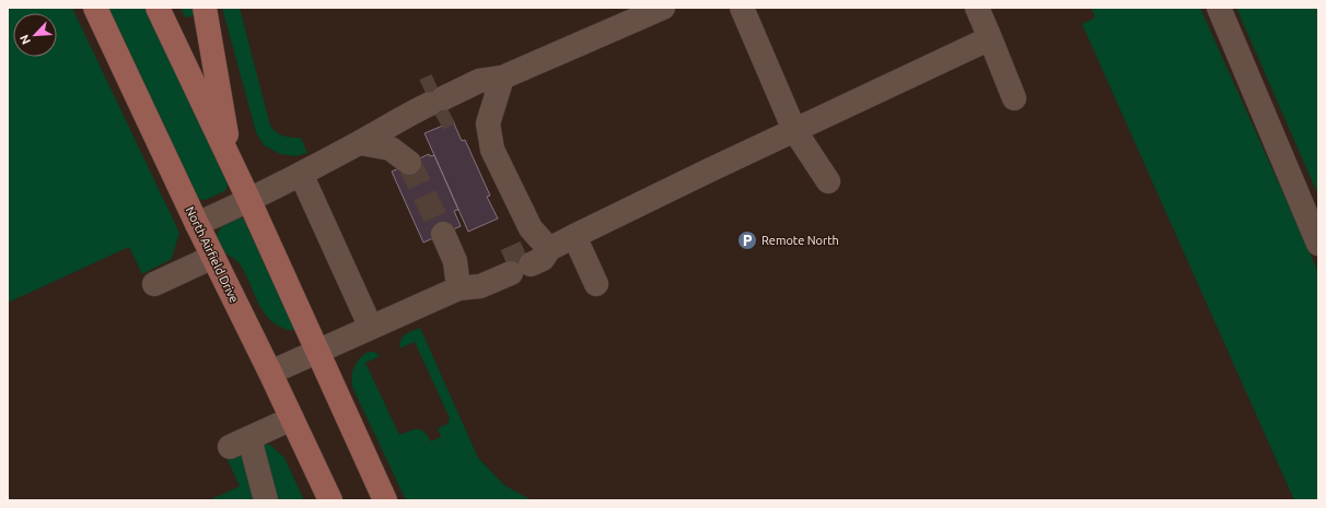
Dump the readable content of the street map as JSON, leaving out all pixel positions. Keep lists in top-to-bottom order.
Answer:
{
  "streets": {
    "main road": ["North Airfield Drive"]
  },
  "places": {
    "parking": ["Remote North"]
  },
  "north": "bottom left"
}
